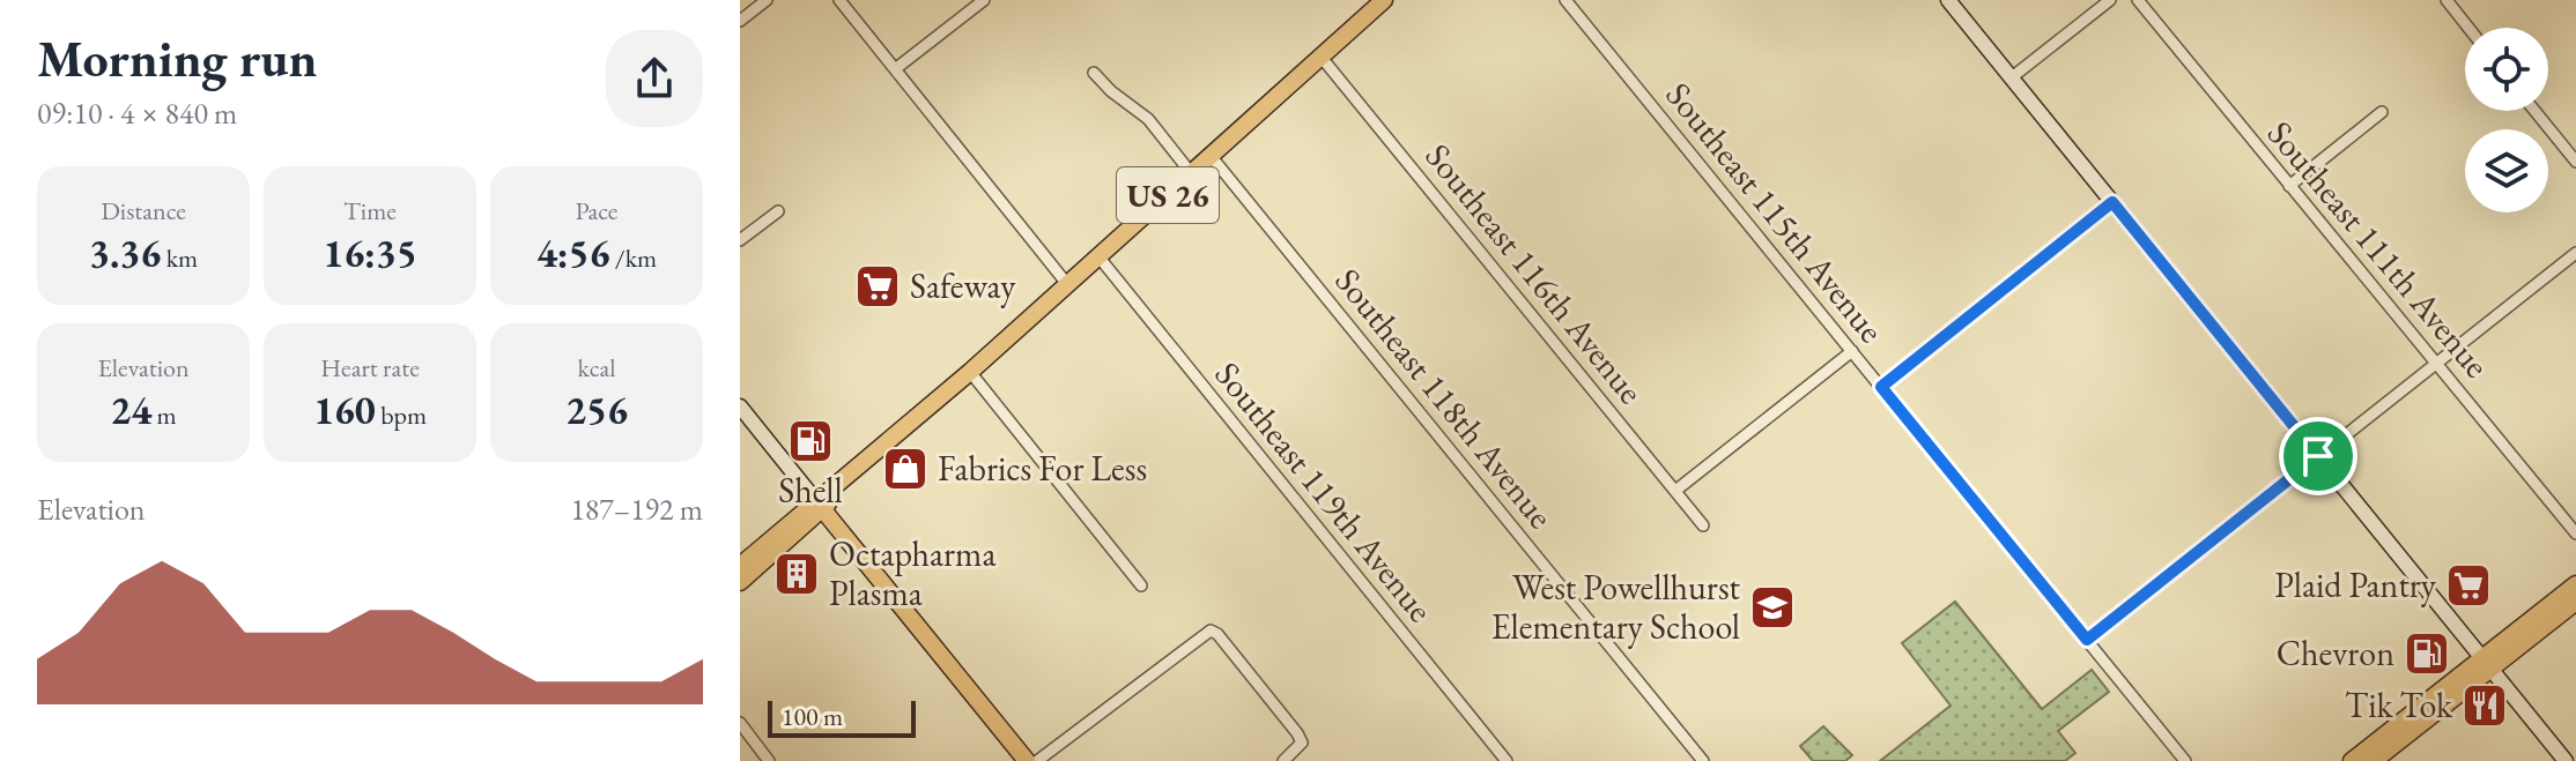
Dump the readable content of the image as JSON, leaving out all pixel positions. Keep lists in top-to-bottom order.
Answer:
{
  "streets": {
    "main road": ["US 26"],
    "street": [
      "Southeast 115th Avenue",
      "Southeast 111th Avenue",
      "Southeast 116th Avenue",
      "Southeast 118th Avenue",
      "Southeast 119th Avenue"
    ]
  },
  "crossings": [
    ["US 26", "Southeast 116th Avenue"],
    ["US 26", "Southeast 118th Avenue"],
    ["US 26", "Southeast 119th Avenue"]
  ],
  "places": {
    "supermarket": ["Safeway", "Plaid Pantry"],
    "fuel station": ["Shell", "Chevron"],
    "shop": ["Fabrics For Less"],
    "building": ["Octapharma Plasma"],
    "school or university": ["West Powellhurst Elementary School"],
    "restaurant": ["Tik Tok"]
  },
  "scale_bar": "100 m",
  "page": {
    "heading": ["Morning run", "09:10 · 4 × 840 m"],
    "stats": [
      ["Distance", "3.36 km"],
      ["Time", "16:35"],
      ["Pace", "4:56 /km"],
      ["Elevation", "24 m"],
      ["Heart rate", "160 bpm"],
      ["kcal", "256"]
    ],
    "chart": ["Elevation", "187–192 m"],
    "scale": "100 m"
  }
}
